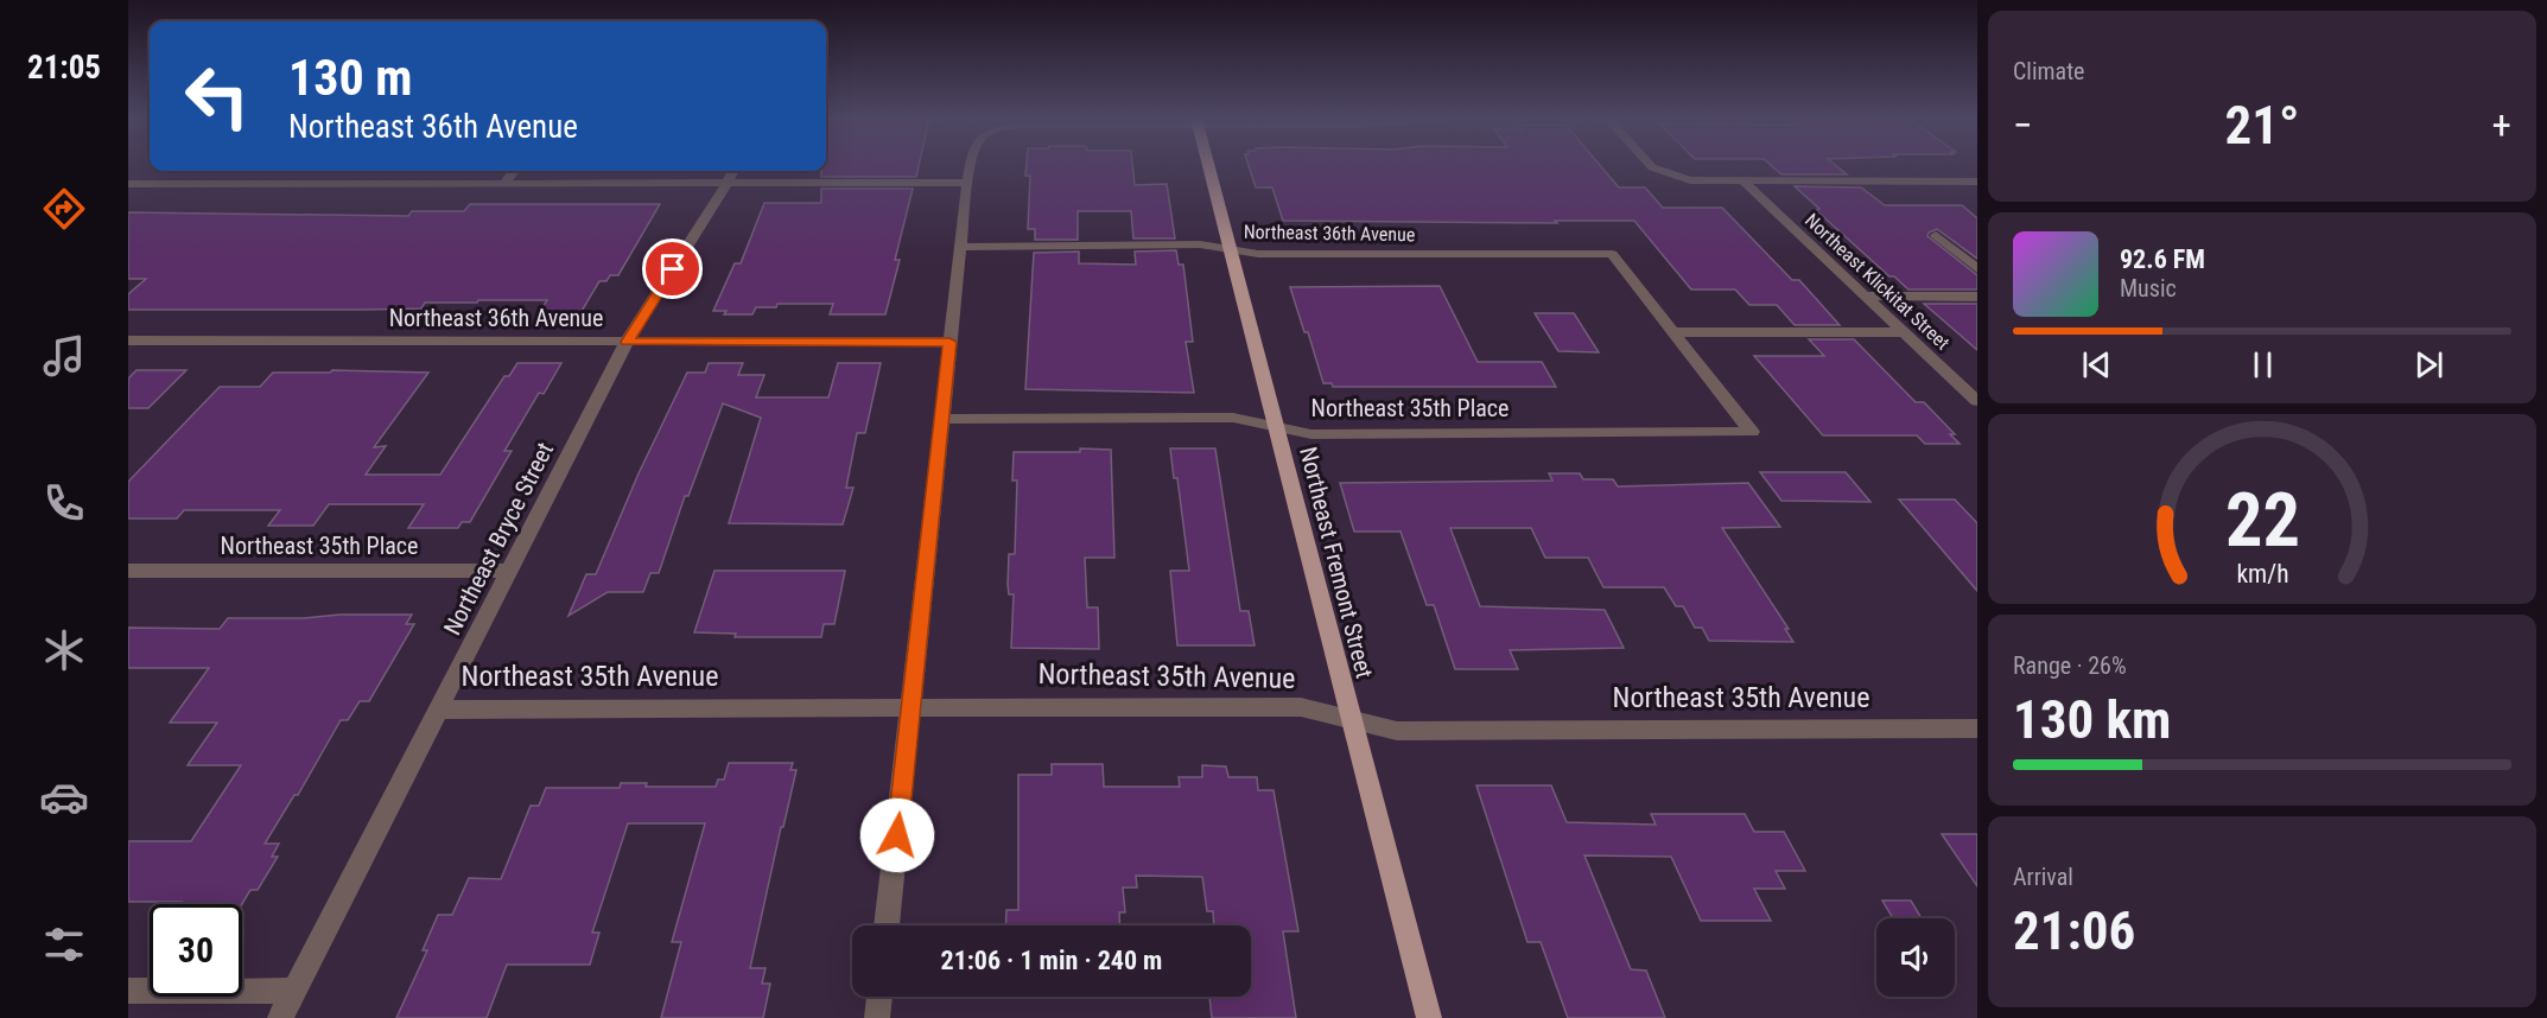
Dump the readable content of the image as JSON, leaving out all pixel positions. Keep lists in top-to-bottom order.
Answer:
{
  "streets": {
    "main road": ["Northeast Fremont Street"],
    "street": [
      "Northeast 36th Avenue",
      "Northeast Klickitat Street",
      "Northeast 35th Place",
      "Northeast Bryce Street",
      "Northeast 35th Avenue"
    ]
  },
  "crossings": [
    ["Northeast 36th Avenue", "Northeast 35th Place"],
    ["Northeast 36th Avenue", "Northeast Bryce Street"],
    ["Northeast 36th Avenue", "Northeast Fremont Street"],
    ["Northeast 35th Place", "Northeast Bryce Street"],
    ["Northeast 35th Place", "Northeast Fremont Street"],
    ["Northeast Bryce Street", "Northeast 35th Avenue"],
    ["Northeast Fremont Street", "Northeast 35th Avenue"]
  ],
  "page": {
    "tabs": "21:05",
    "tile": [
      "Climate",
      ["Range · 26%", "130 km"],
      ["Arrival", "21:06"]
    ],
    "turn": ["130 m", "Northeast 36th Avenue"],
    "heat": ["−", "21°", "+"],
    "song": ["92.6 FM", "Music"],
    "limit": "30",
    "trip": "21:06 · 1 min · 240 m",
    "gauge": ["22", "km/h"]
  }
}
